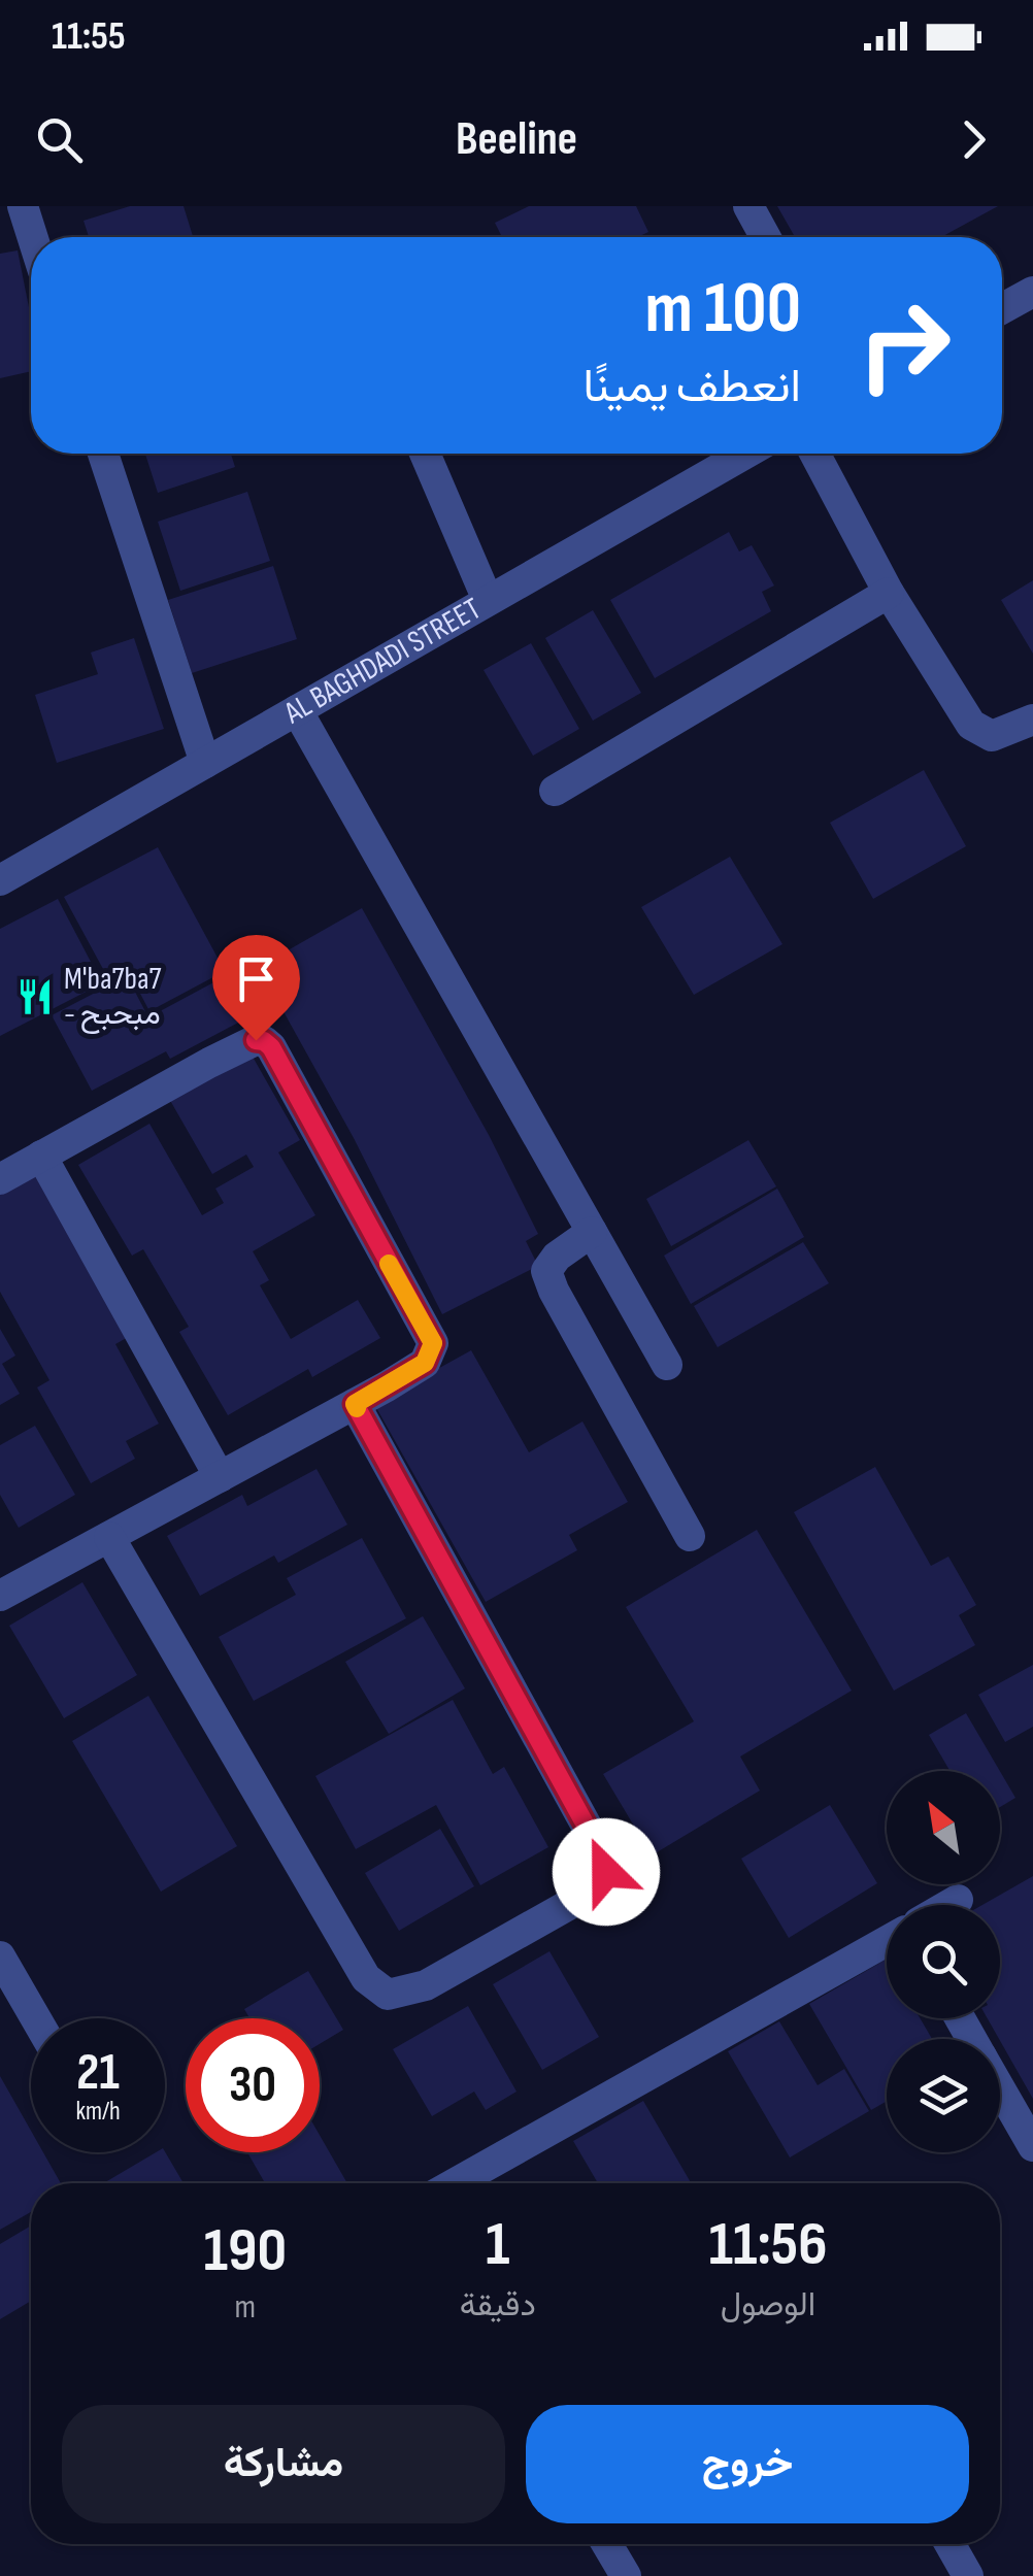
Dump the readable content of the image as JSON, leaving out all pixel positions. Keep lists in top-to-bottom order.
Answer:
{
  "streets": {
    "street": ["AL BAGHDADI STREET"]
  },
  "places": {
    "restaurant": ["M'ba7ba7 - مبحبح"]
  },
  "north": "top left",
  "page": {
    "status": "11:55",
    "header": "Beeline",
    "turn": ["100 m", "انعطف يمينًا"],
    "speed": "21 km/h",
    "limit": "30",
    "eta": [
      "11:56",
      "الوصول",
      "1",
      "دقيقة",
      "190",
      "m"
    ],
    "buttons": ["خروج", "مشاركة"]
  }
}
